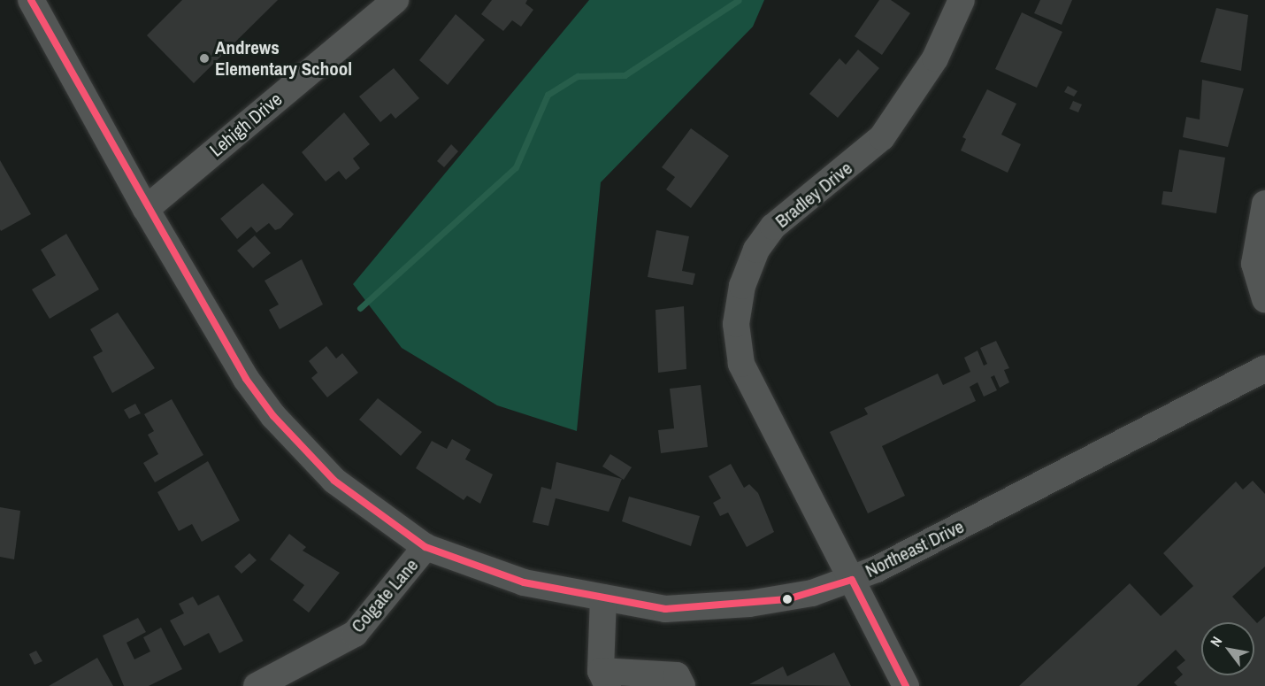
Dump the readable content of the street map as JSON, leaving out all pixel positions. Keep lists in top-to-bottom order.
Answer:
{
  "streets": {
    "street": [
      "Lehigh Drive",
      "Bradley Drive",
      "Northeast Drive",
      "Colgate Lane"
    ]
  },
  "crossings": [
    ["Lehigh Drive", "Northeast Drive"],
    ["Bradley Drive", "Northeast Drive"],
    ["Northeast Drive", "Colgate Lane"]
  ],
  "places": ["Andrews Elementary School"],
  "north": "top left"
}
